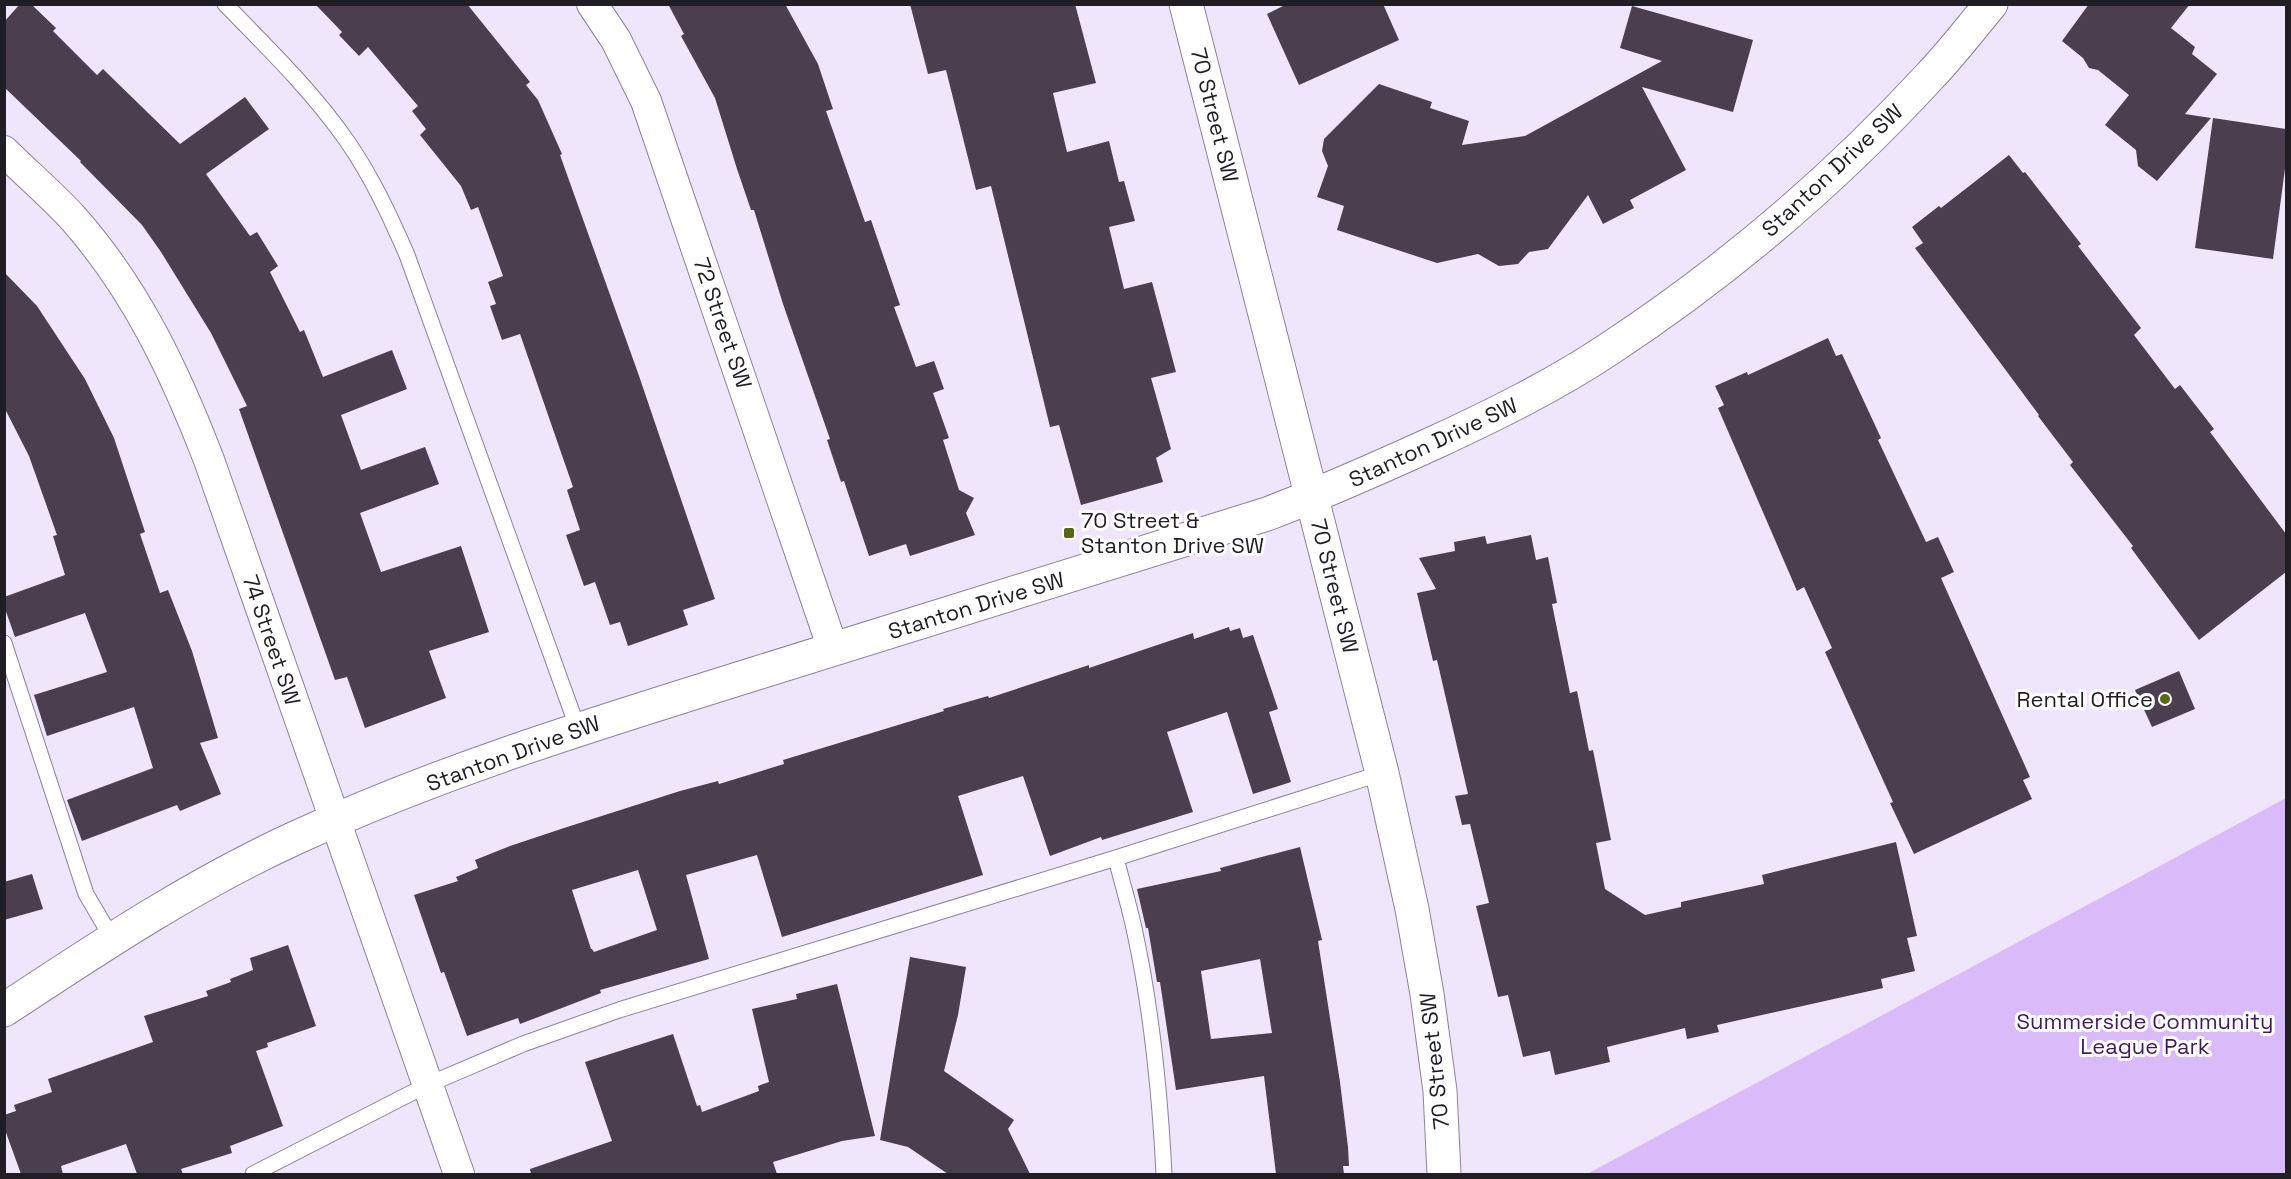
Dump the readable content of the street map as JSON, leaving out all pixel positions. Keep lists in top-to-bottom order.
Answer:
{
  "streets": {
    "street": [
      "70 Street SW",
      "Stanton Drive SW",
      "72 Street SW",
      "74 Street SW"
    ]
  },
  "crossings": [
    ["70 Street SW", "Stanton Drive SW"],
    ["Stanton Drive SW", "72 Street SW"],
    ["Stanton Drive SW", "74 Street SW"]
  ],
  "parks": ["Summerside Community League Park"],
  "places": {
    "transit": ["70 Street & Stanton Drive SW"],
    "other": ["Rental Office"]
  }
}
